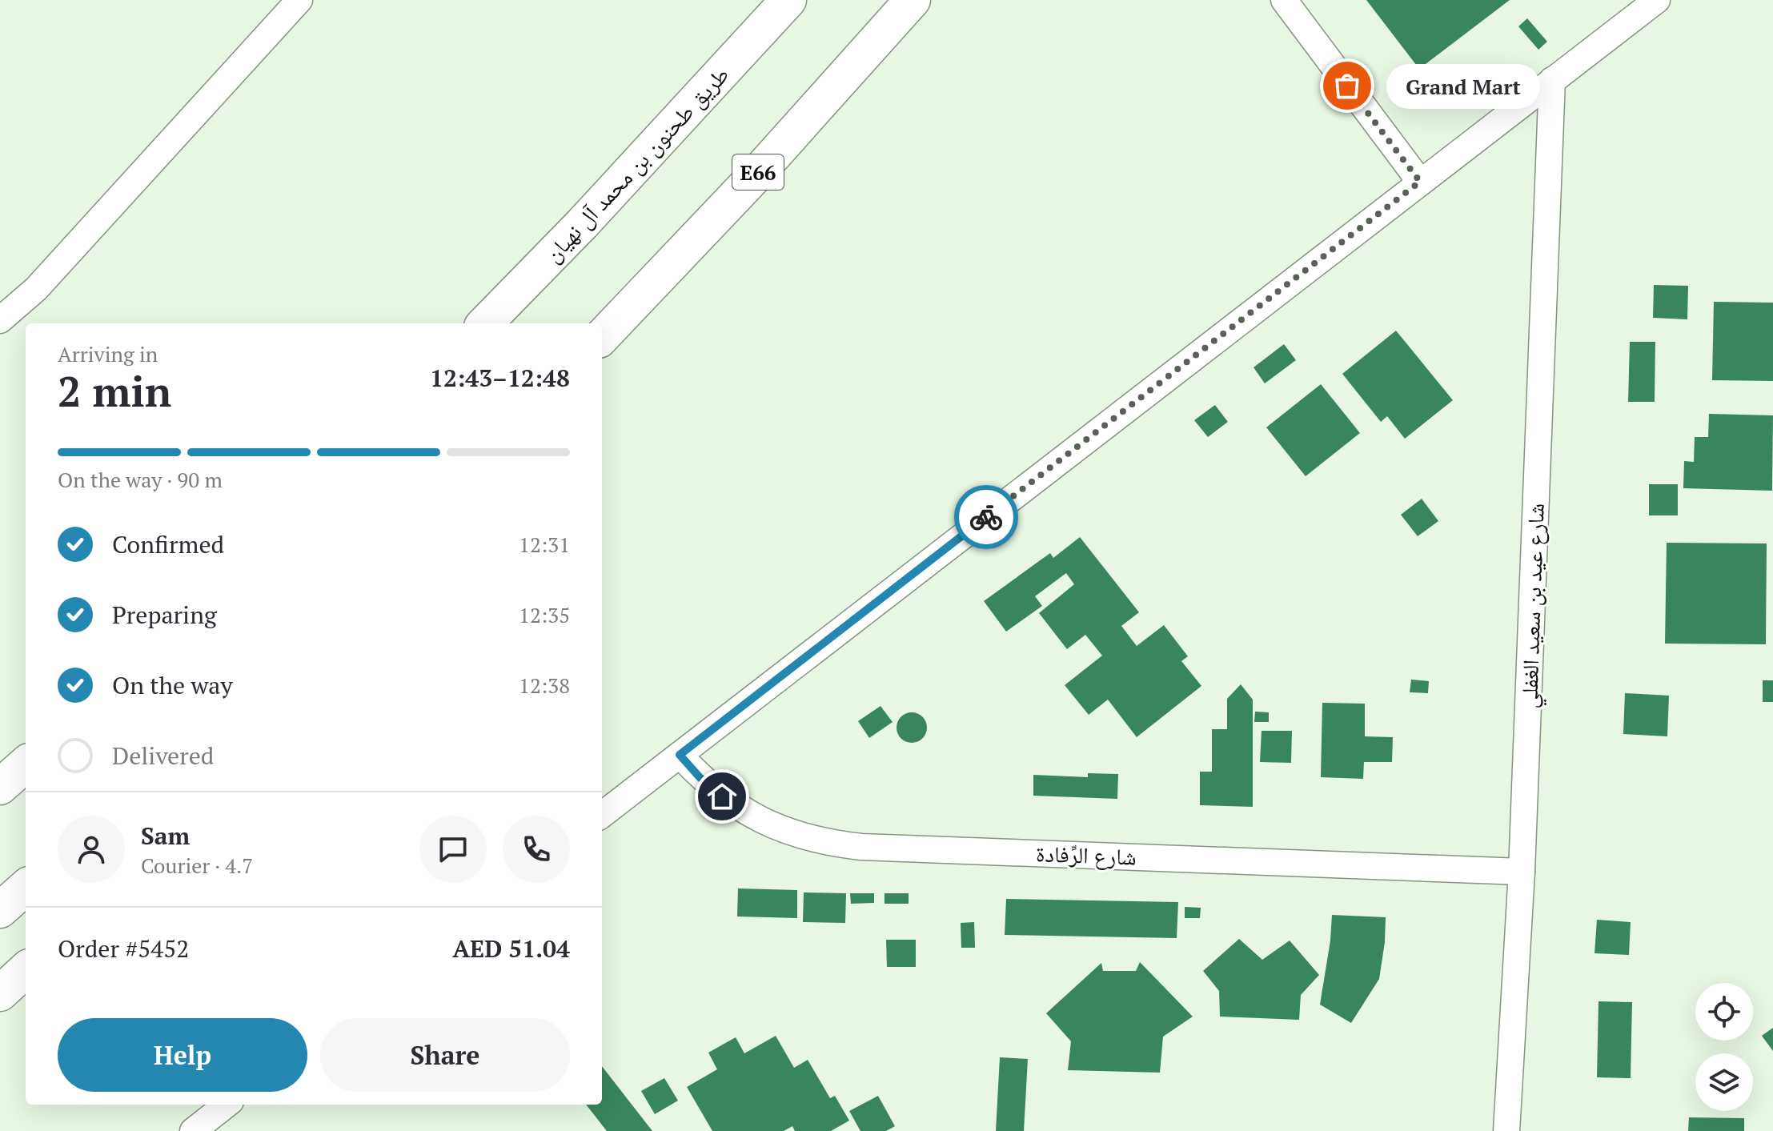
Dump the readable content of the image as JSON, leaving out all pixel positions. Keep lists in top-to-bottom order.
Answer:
{
  "streets": {
    "highway": ["طريق طحنون بن محمد آل نهيان", "E66"],
    "street": ["شارع عيد بن سعيد الغفلي", "شارع الرِّفادة"]
  },
  "crossings": [
    ["شارع عيد بن سعيد الغفلي", "شارع الرِّفادة"]
  ],
  "places": ["Grand Mart"],
  "page": {
    "bubble": "Grand Mart",
    "heading": ["2 min", "Arriving in", "12:43–12:48"],
    "panel": [
      "Sam",
      "Courier · 4.7",
      "Order #5452",
      "AED 51.04"
    ],
    "bar": "On the way · 90 m",
    "list": [
      ["Confirmed", "12:31"],
      ["Preparing", "12:35"],
      ["On the way", "12:38"],
      "Delivered"
    ],
    "buttons": ["Help", "Share"]
  }
}
